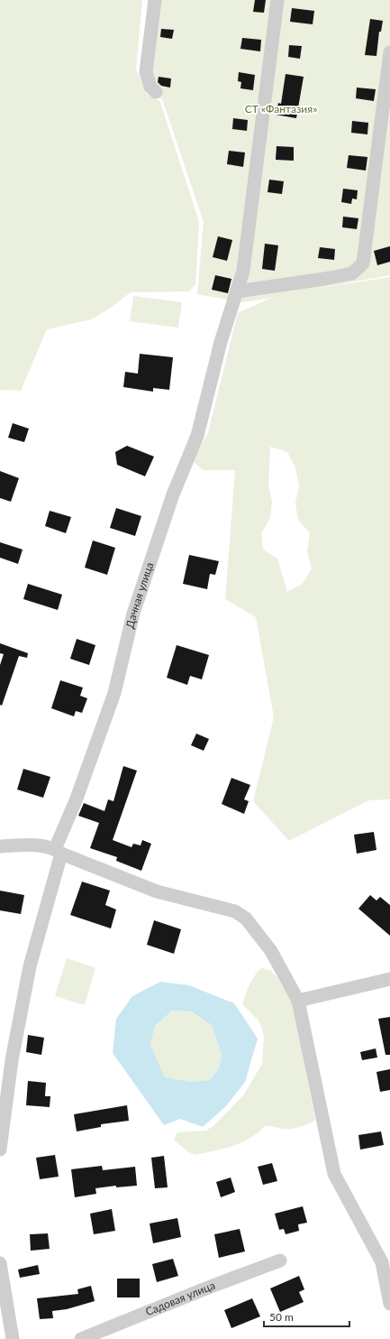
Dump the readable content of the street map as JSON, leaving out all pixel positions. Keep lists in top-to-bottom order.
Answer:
{
  "streets": {
    "street": ["Дачная улица", "Садовая улица"]
  },
  "parks": ["СТ «Фантазия»"],
  "scale_bar": "50 m"
}
